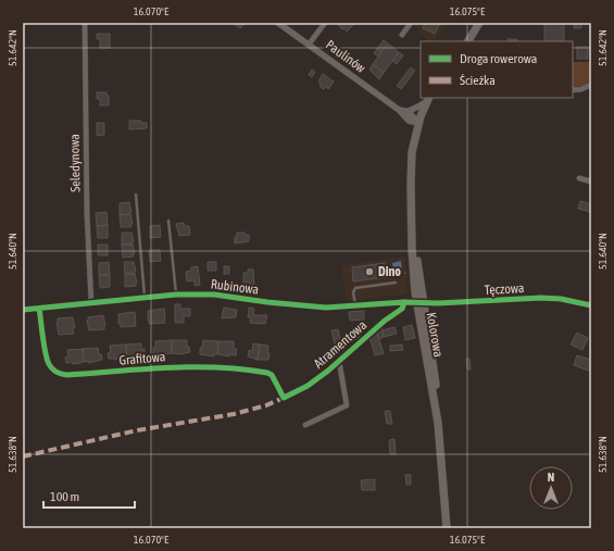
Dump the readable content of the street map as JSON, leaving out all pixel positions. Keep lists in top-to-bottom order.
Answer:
{
  "streets": {
    "main road": ["Kolorowa"],
    "street": [
      "Paulinów",
      "Seledynowa",
      "Rubinowa",
      "Tęczowa",
      "Atramentowa",
      "Grafitowa"
    ]
  },
  "crossings": [
    ["Paulinów", "Kolorowa"],
    ["Seledynowa", "Rubinowa"],
    ["Rubinowa", "Tęczowa"],
    ["Rubinowa", "Kolorowa"],
    ["Rubinowa", "Atramentowa"],
    ["Rubinowa", "Grafitowa"],
    ["Tęczowa", "Kolorowa"],
    ["Atramentowa", "Grafitowa"]
  ],
  "places": ["Dino"],
  "legend": ["Droga rowerowa", "Ścieżka"],
  "scale_bar": "100 m",
  "north": "top",
  "coordinates": [
    "16.070°E",
    "16.075°E",
    "51.642°N",
    "51.640°N",
    "51.638°N"
  ]
}
